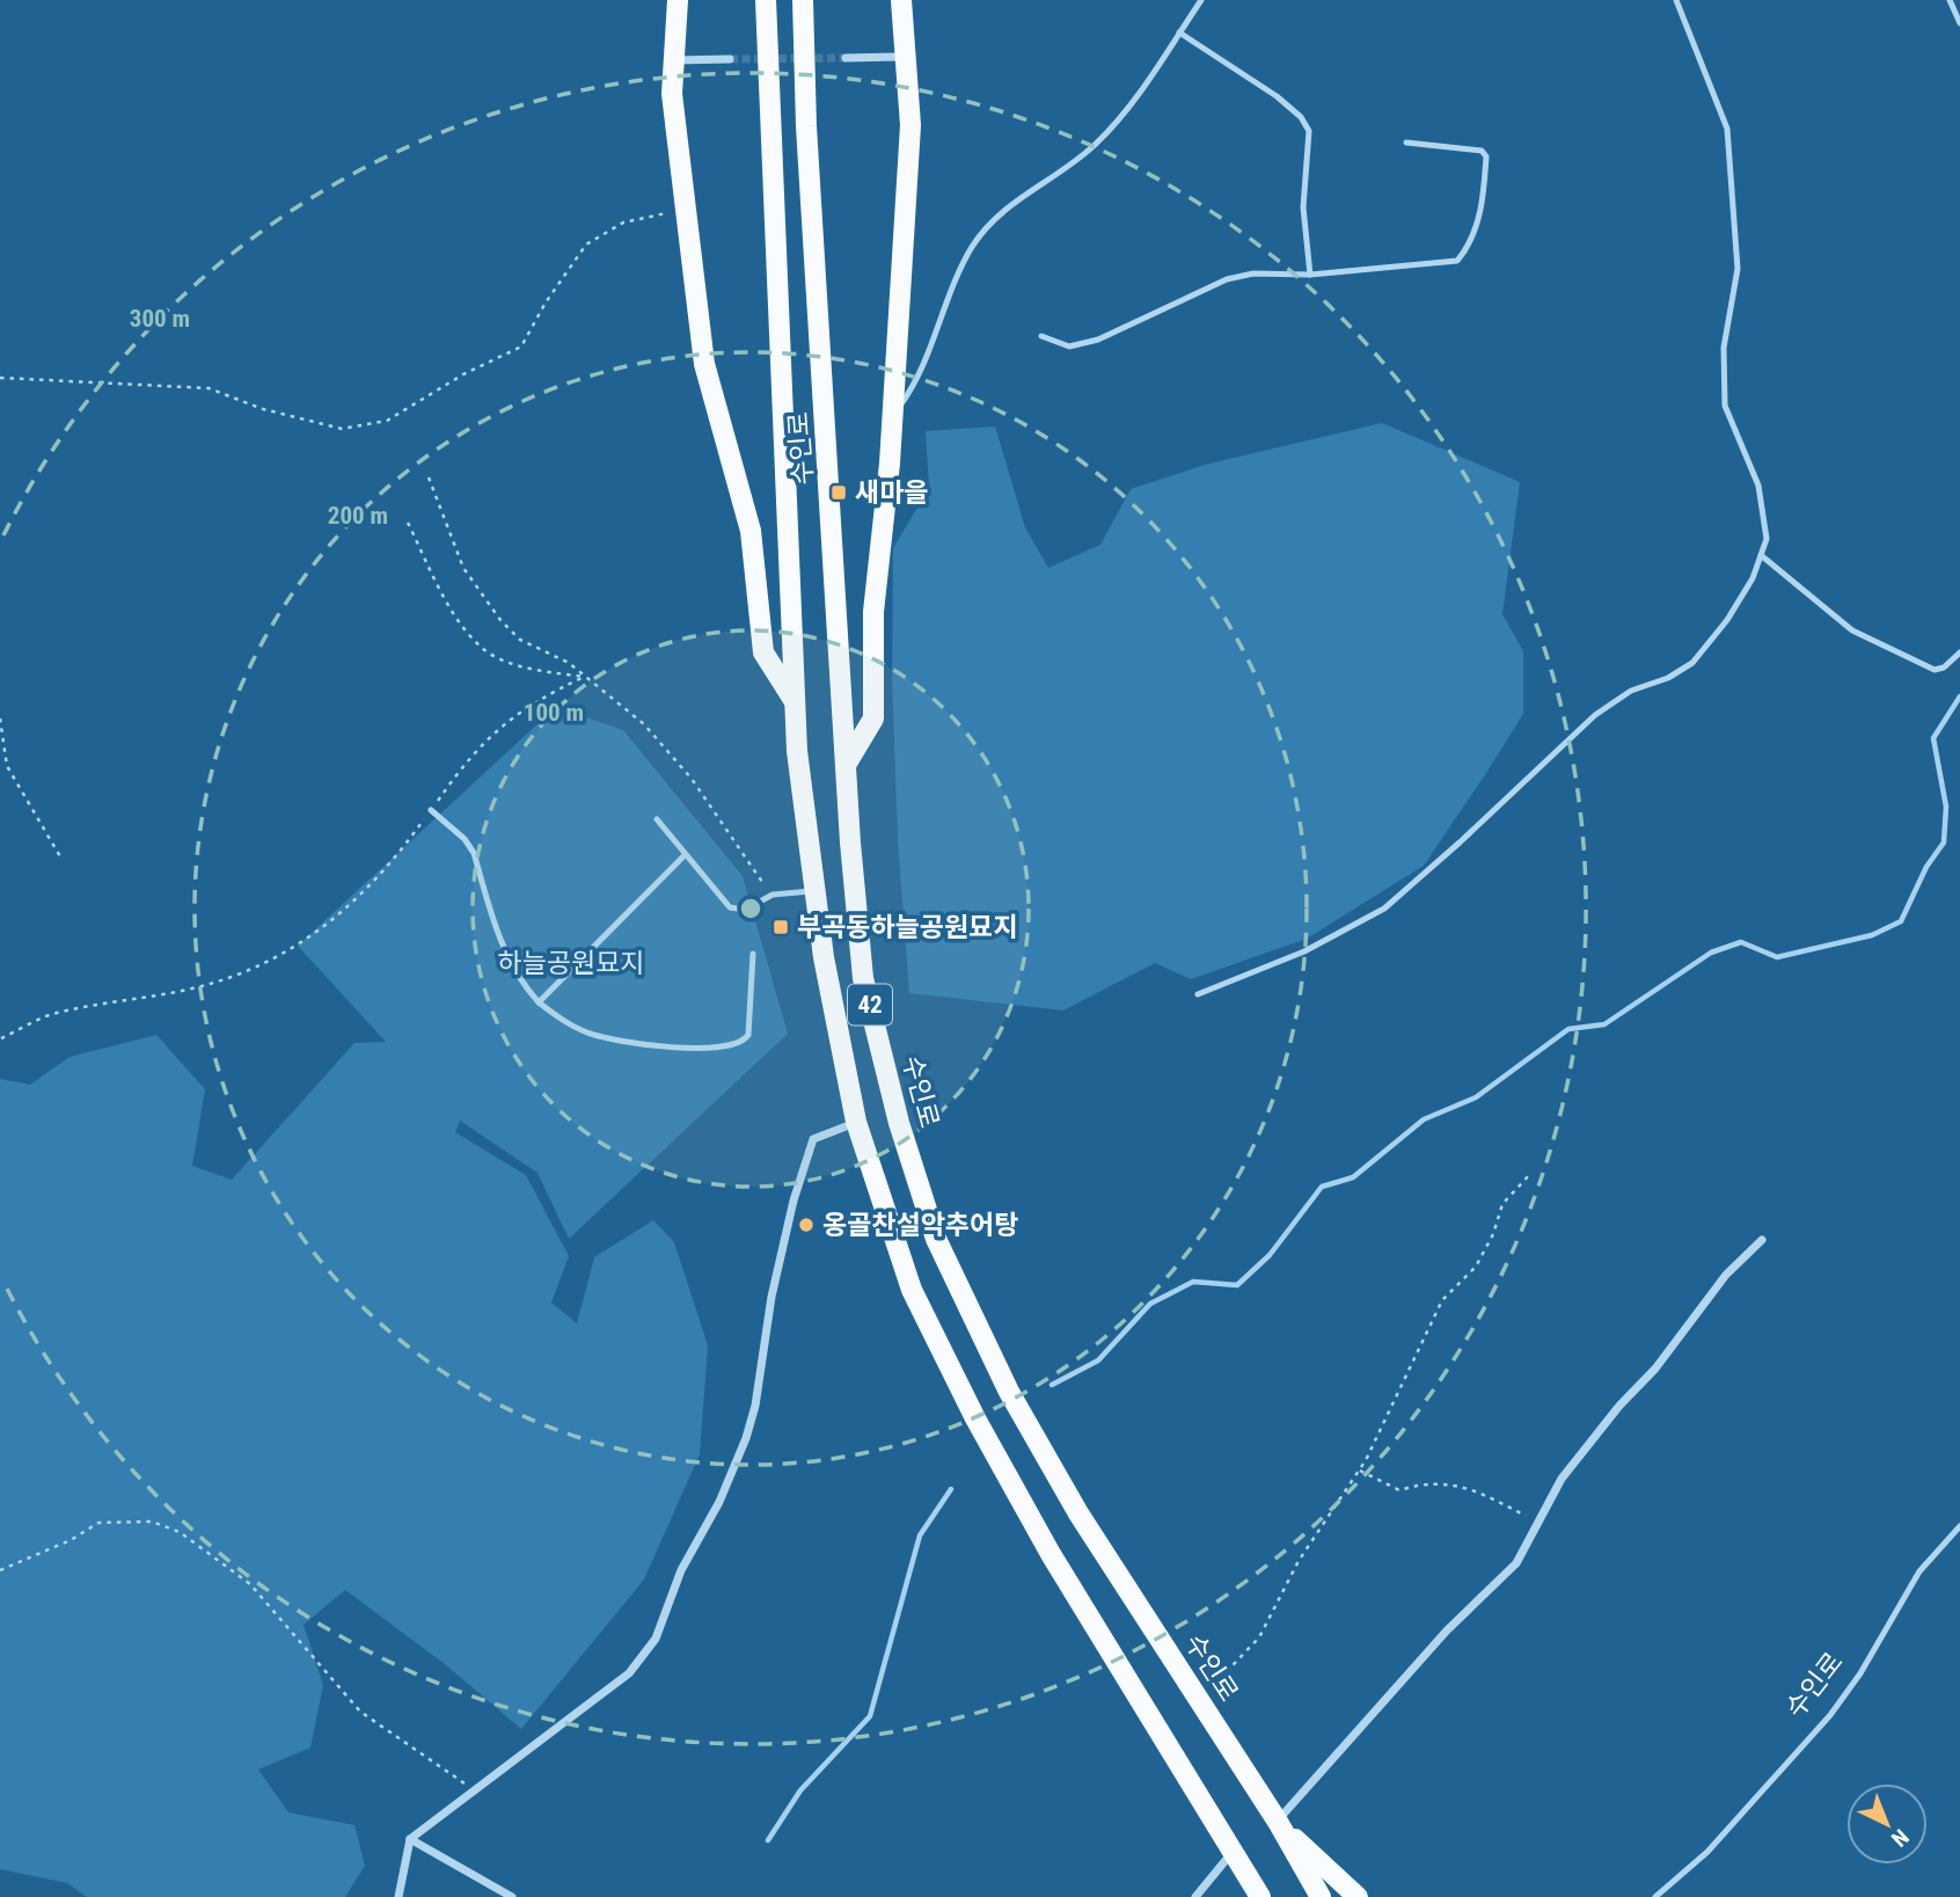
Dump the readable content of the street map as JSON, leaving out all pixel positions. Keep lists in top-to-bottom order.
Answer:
{
  "streets": {
    "main road": ["수인로", "42"]
  },
  "parks": ["하늘공원묘지"],
  "places": {
    "transit": ["새마을", "부곡동하늘공원묘지"],
    "other": ["옹골찬설악추어탕"]
  },
  "north": "bottom right",
  "rings": ["300 m", "200 m", "100 m"]
}
